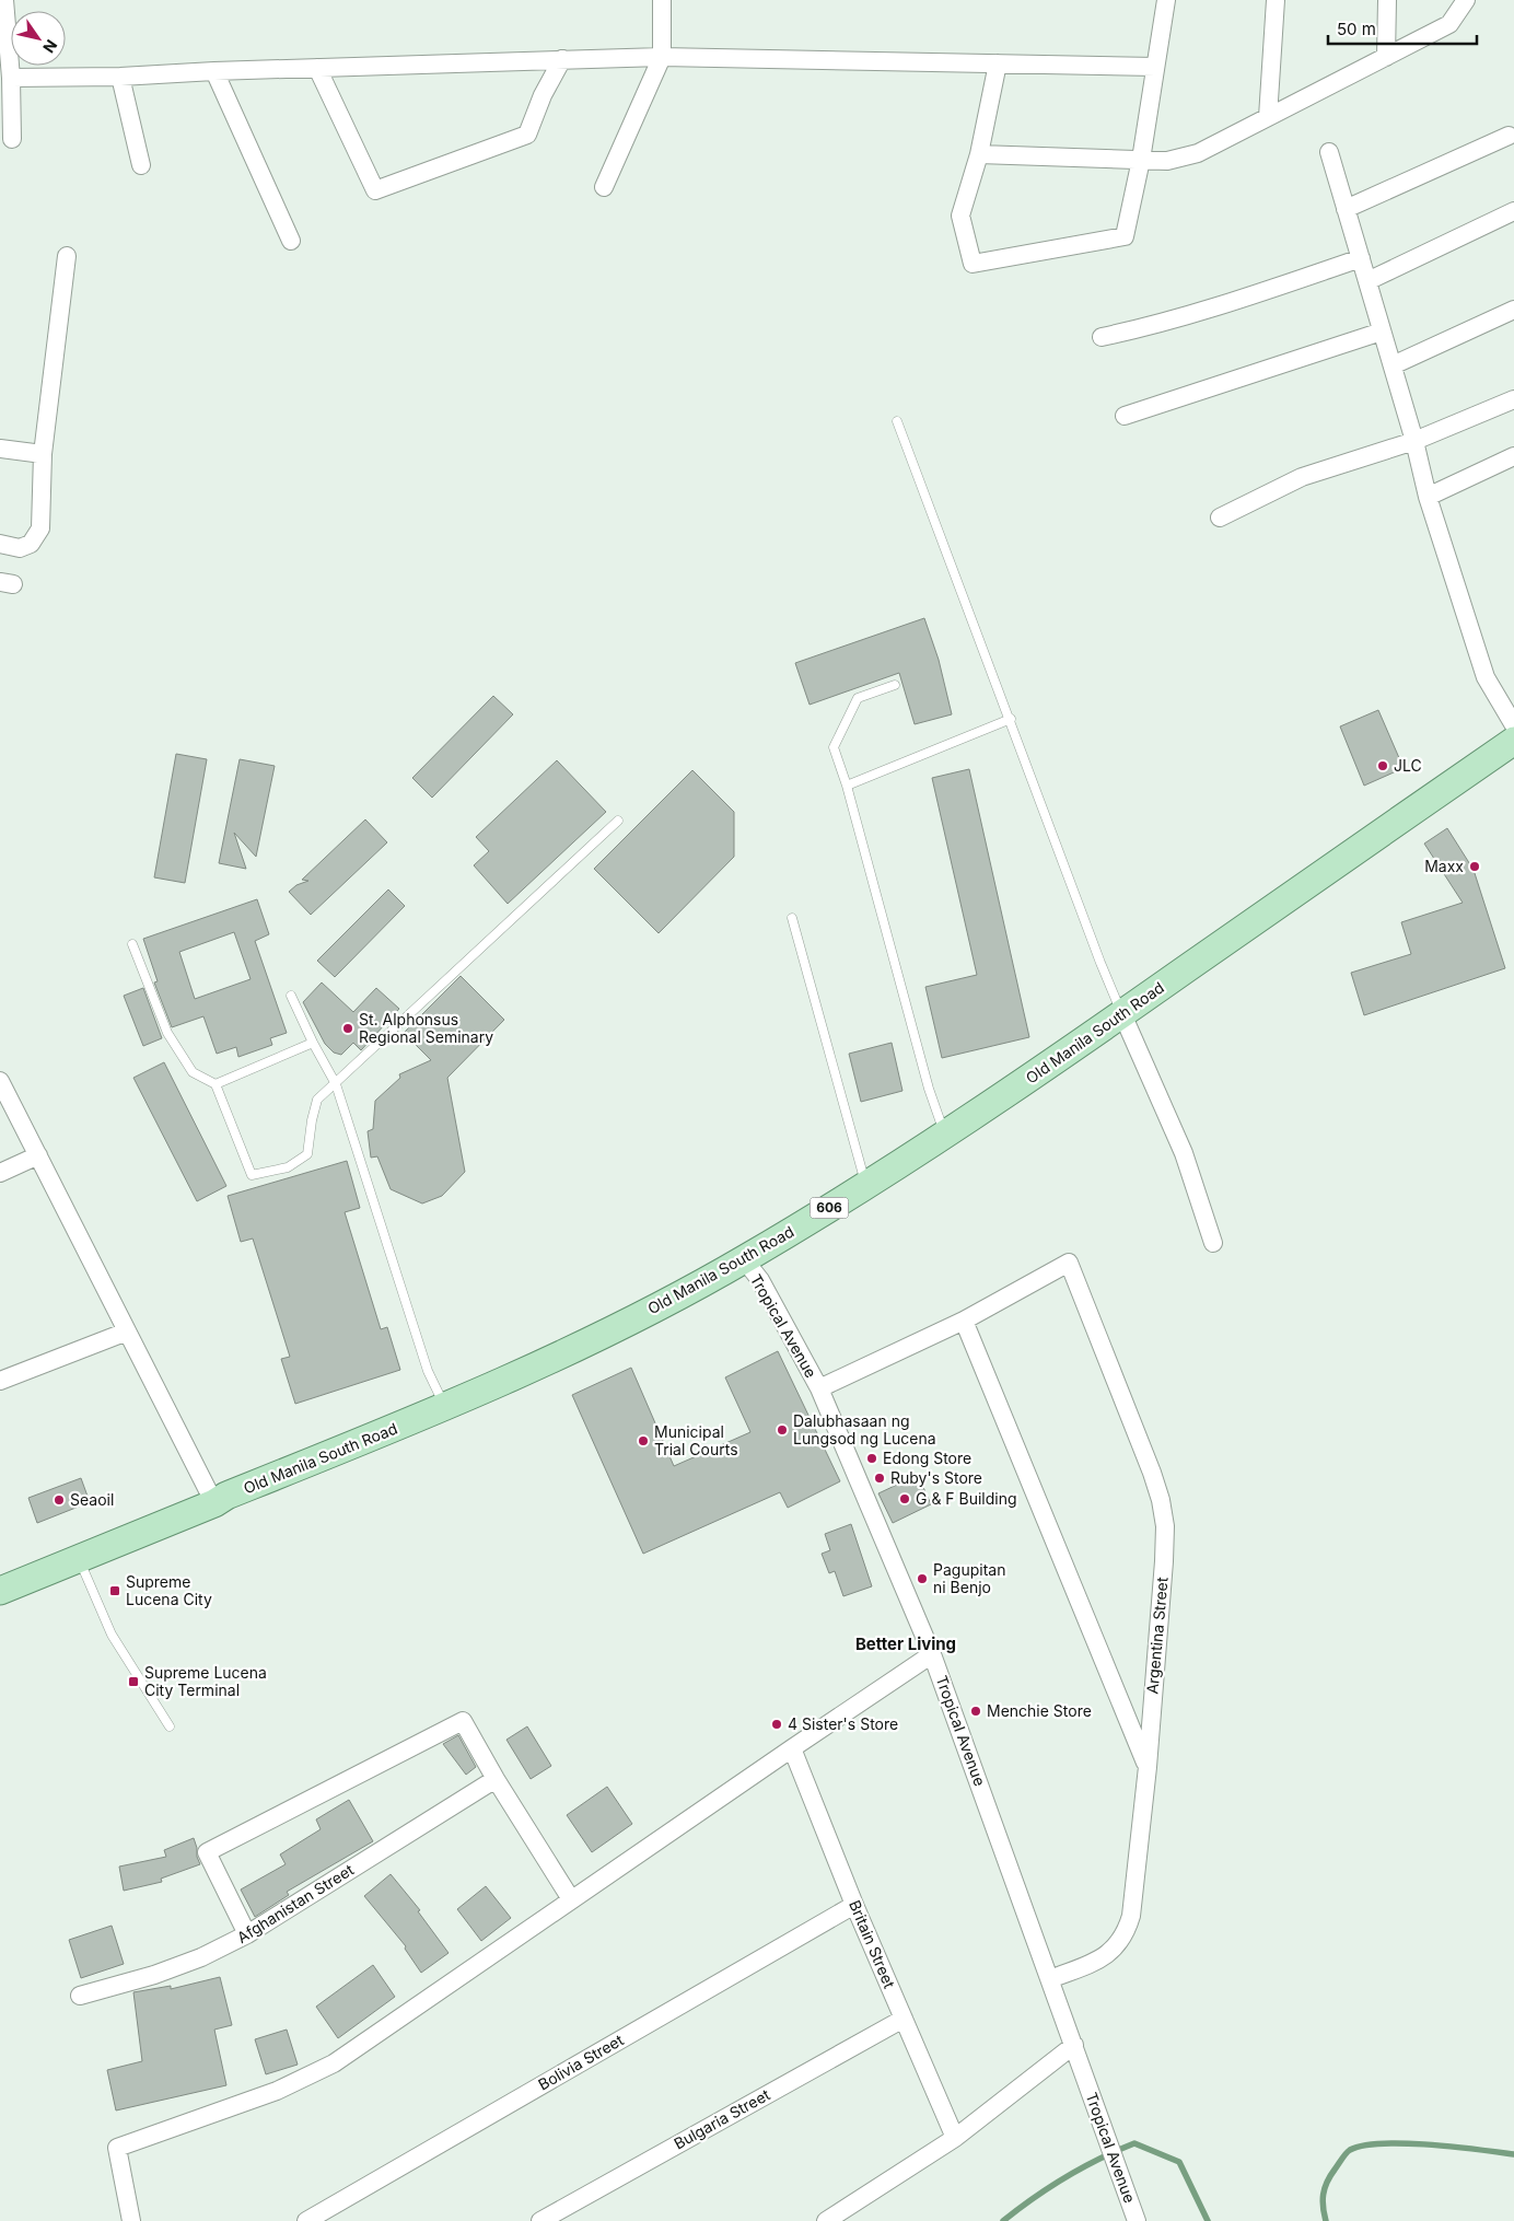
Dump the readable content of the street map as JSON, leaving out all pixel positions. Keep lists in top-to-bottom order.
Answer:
{
  "streets": {
    "main road": ["Old Manila South Road", "606"],
    "street": [
      "Tropical Avenue",
      "Argentina Street",
      "Afghanistan Street",
      "Britain Street",
      "Bolivia Street",
      "Bulgaria Street"
    ]
  },
  "crossings": [
    ["Old Manila South Road", "Tropical Avenue"],
    ["Tropical Avenue", "Argentina Street"],
    ["Britain Street", "Bolivia Street"],
    ["Britain Street", "Bulgaria Street"]
  ],
  "districts": ["Better Living"],
  "places": {
    "other": [
      "JLC",
      "Maxx",
      "St. Alphonsus Regional Seminary",
      "Dalubhasaan ng Lungsod ng Lucena",
      "Municipal Trial Courts",
      "Edong Store",
      "Ruby's Store",
      "G & F Building",
      "Seaoil",
      "Pagupitan ni Benjo",
      "Menchie Store",
      "4 Sister's Store"
    ],
    "transit": ["Supreme Lucena City", "Supreme Lucena City Terminal"]
  },
  "scale_bar": "50 m",
  "north": "bottom right"
}
